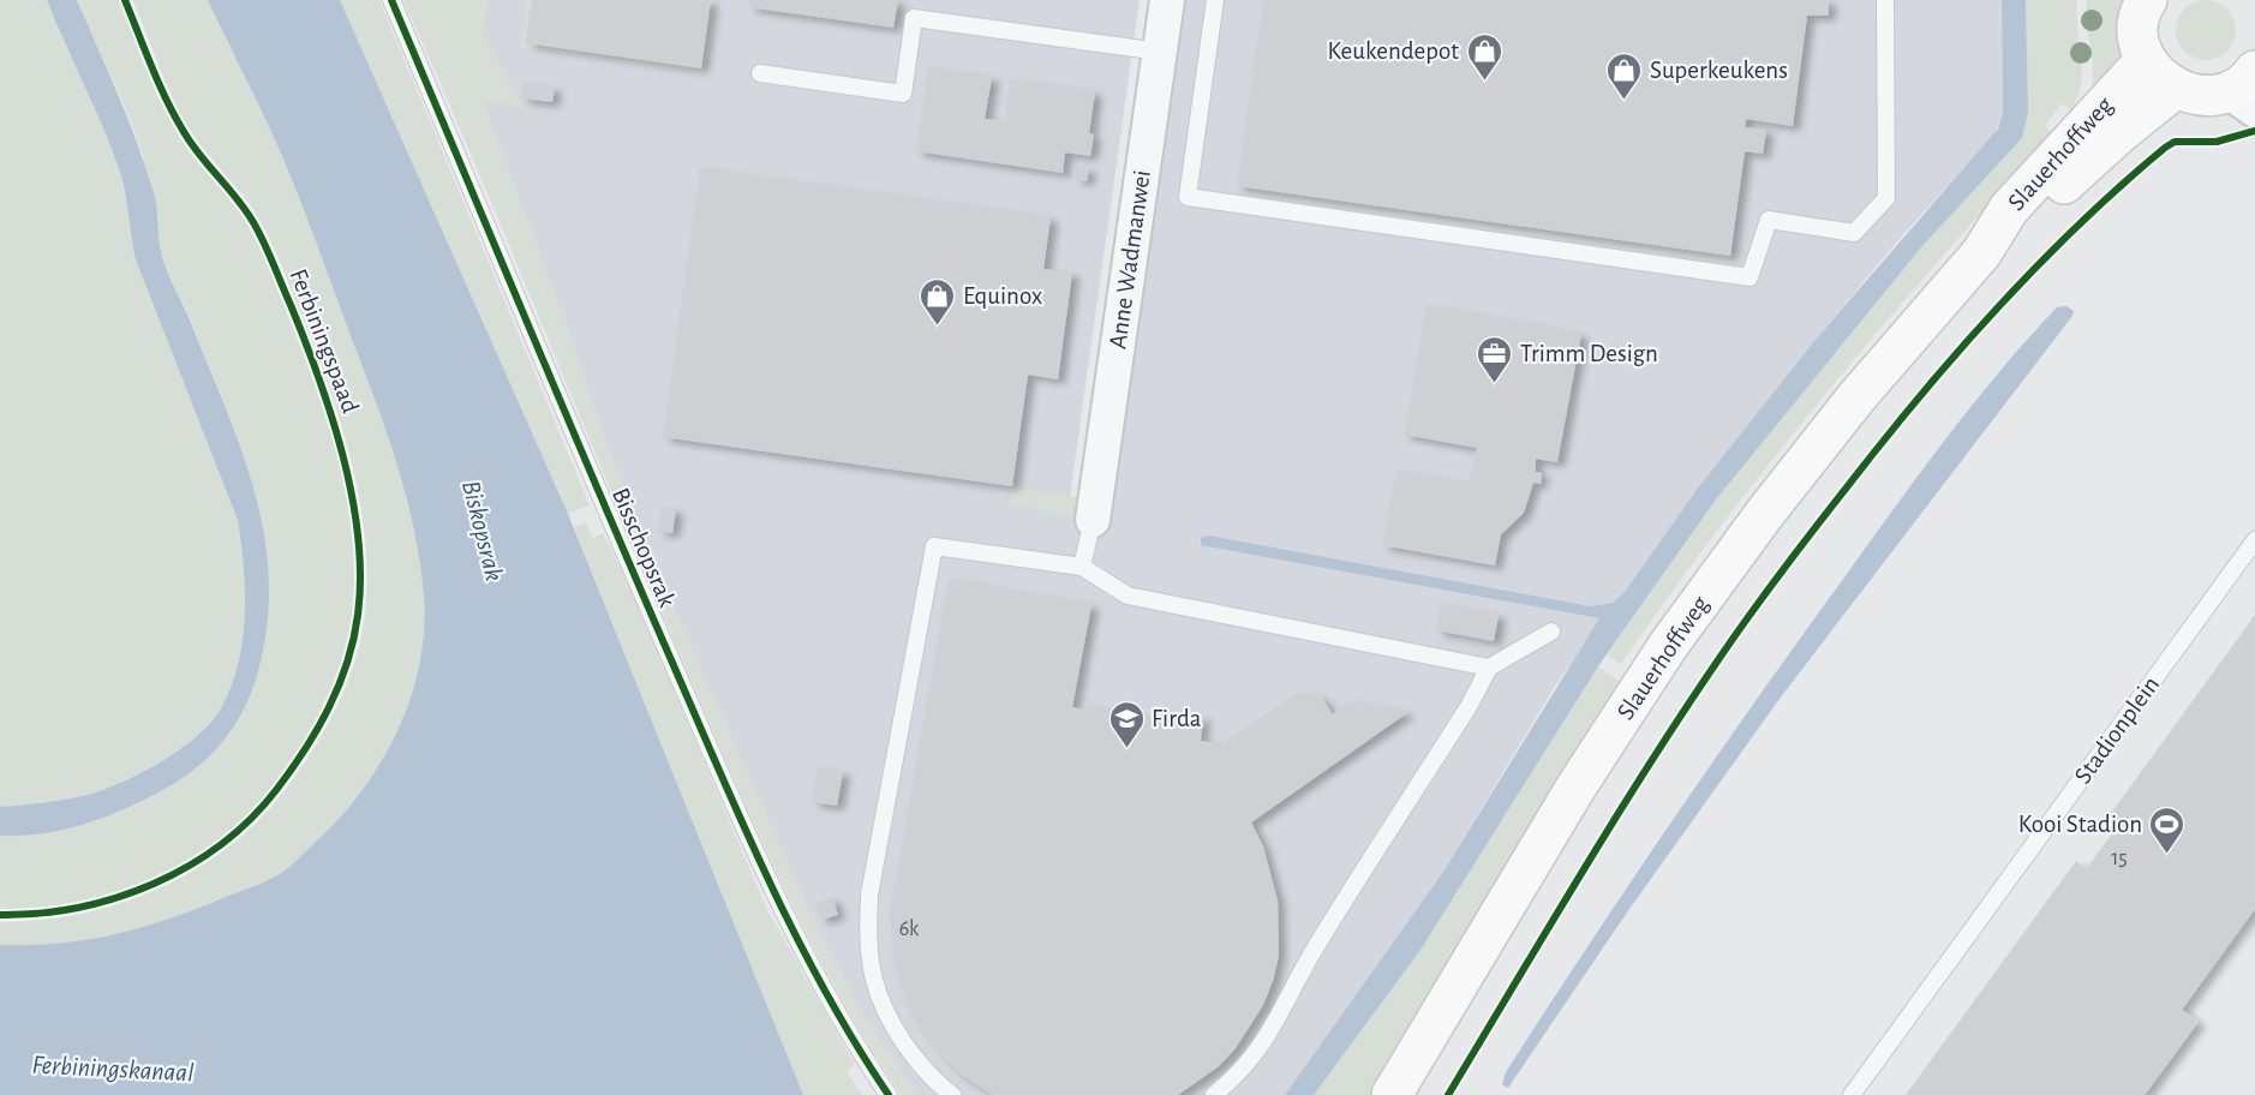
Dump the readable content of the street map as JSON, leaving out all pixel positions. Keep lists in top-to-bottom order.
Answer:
{
  "streets": {
    "main road": ["Slauerhoffweg"],
    "street": ["Anne Wadmanwei"],
    "lane": ["Bisschopsrak", "Stadionplein"],
    "cycle path": ["Ferbiningspaad"]
  },
  "water": ["Biskopsrak", "Ferbiningskanaal"],
  "places": {
    "shop": ["Keukendepot", "Superkeukens", "Equinox"],
    "office": ["Trimm Design"],
    "school or university": ["Firda"],
    "sports": ["Kooi Stadion"]
  },
  "house_numbers": ["15", "6k"]
}
